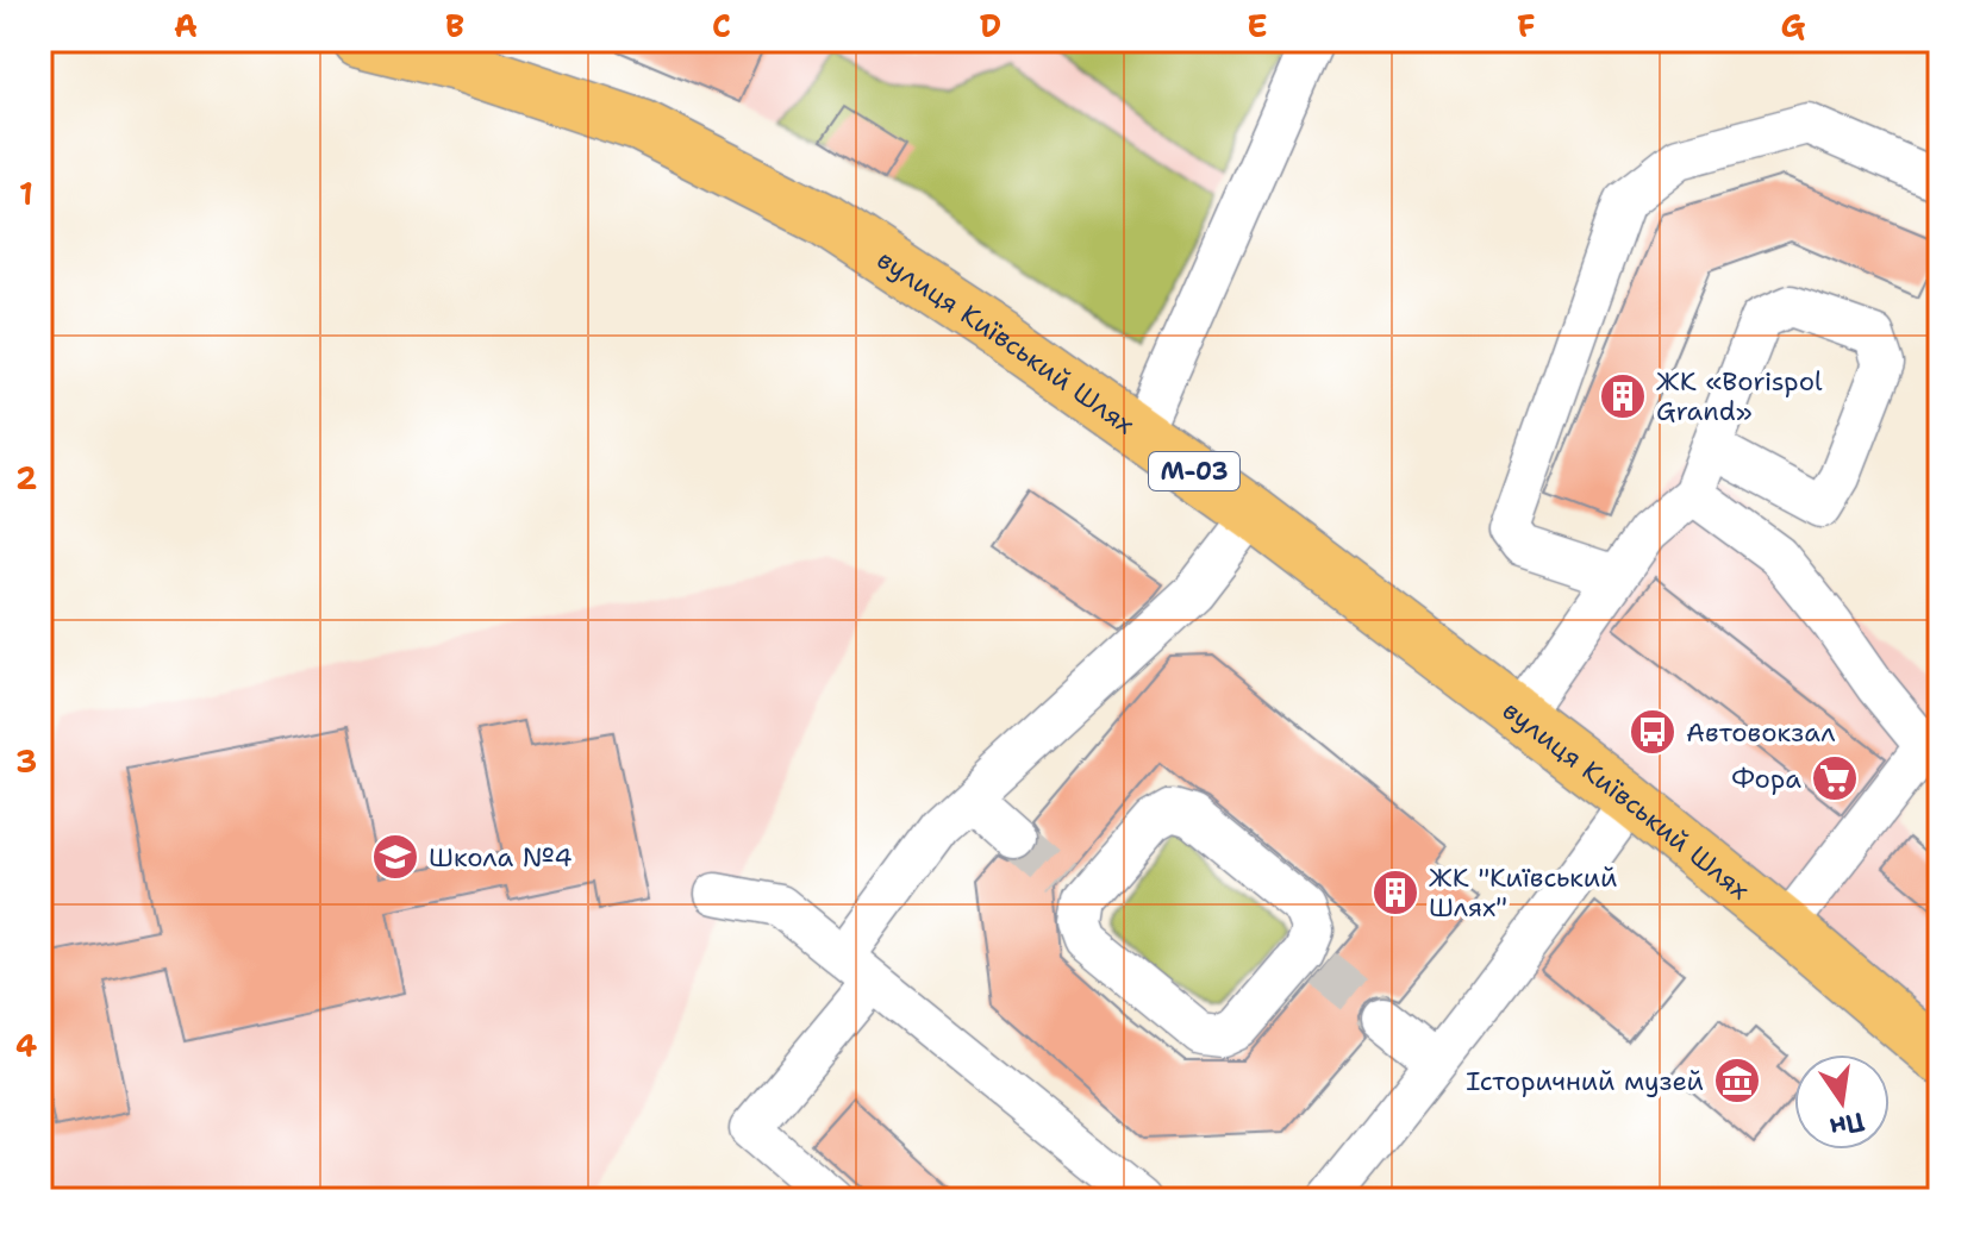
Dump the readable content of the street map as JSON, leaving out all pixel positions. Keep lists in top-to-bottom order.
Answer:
{
  "streets": {
    "highway": ["вулиця Київський Шлях", "М-03"]
  },
  "places": {
    "building": ["ЖК «Borispol Grand»", "ЖК \"Київський Шлях\""],
    "bus stop": ["Автовокзал"],
    "supermarket": ["Фора"],
    "school or university": ["Школа №4"],
    "museum": ["Історичний музей"]
  },
  "north": "bottom",
  "grid": {
    "columns": [
      "A",
      "B",
      "C",
      "D",
      "E",
      "F",
      "G"
    ],
    "rows": [
      "1",
      "2",
      "3",
      "4"
    ]
  }
}
